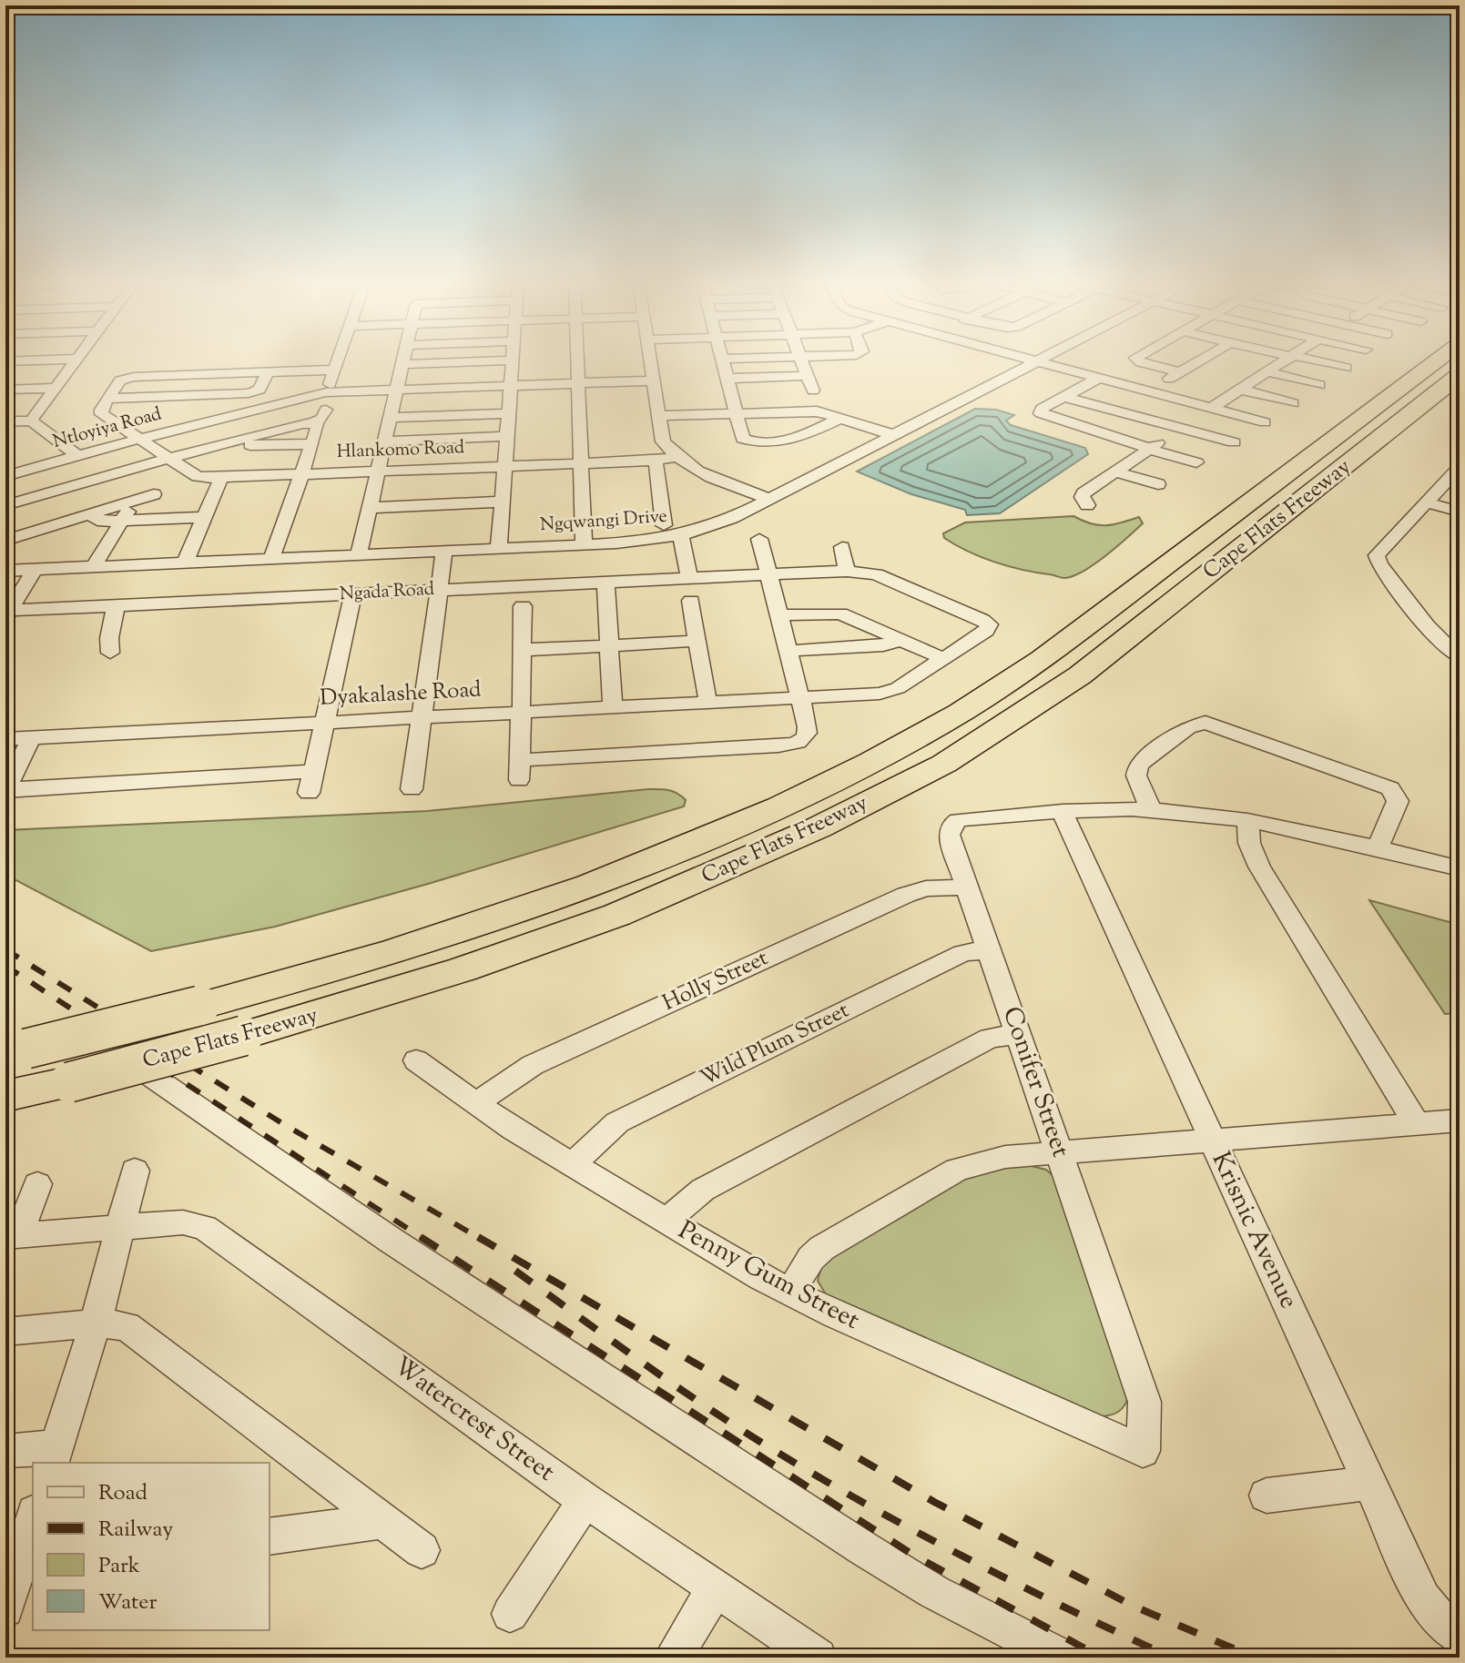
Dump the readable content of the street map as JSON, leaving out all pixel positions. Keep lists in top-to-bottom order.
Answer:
{
  "streets": {
    "highway": ["Cape Flats Freeway"],
    "street": [
      "Ntloyiya Road",
      "Hlankomo Road",
      "Ngqwangi Drive",
      "Ngada Road",
      "Dyakalashe Road",
      "Holly Street",
      "Wild Plum Street",
      "Conifer Street",
      "Krisnic Avenue",
      "Penny Gum Street",
      "Watercrest Street"
    ]
  },
  "crossings": [
    ["Ntloyiya Road", "Hlankomo Road"],
    ["Ngada Road", "Dyakalashe Road"],
    ["Holly Street", "Conifer Street"],
    ["Holly Street", "Penny Gum Street"],
    ["Wild Plum Street", "Conifer Street"],
    ["Wild Plum Street", "Penny Gum Street"],
    ["Conifer Street", "Krisnic Avenue"],
    ["Conifer Street", "Penny Gum Street"]
  ],
  "legend": [
    "Road",
    "Railway",
    "Park",
    "Water"
  ]
}
